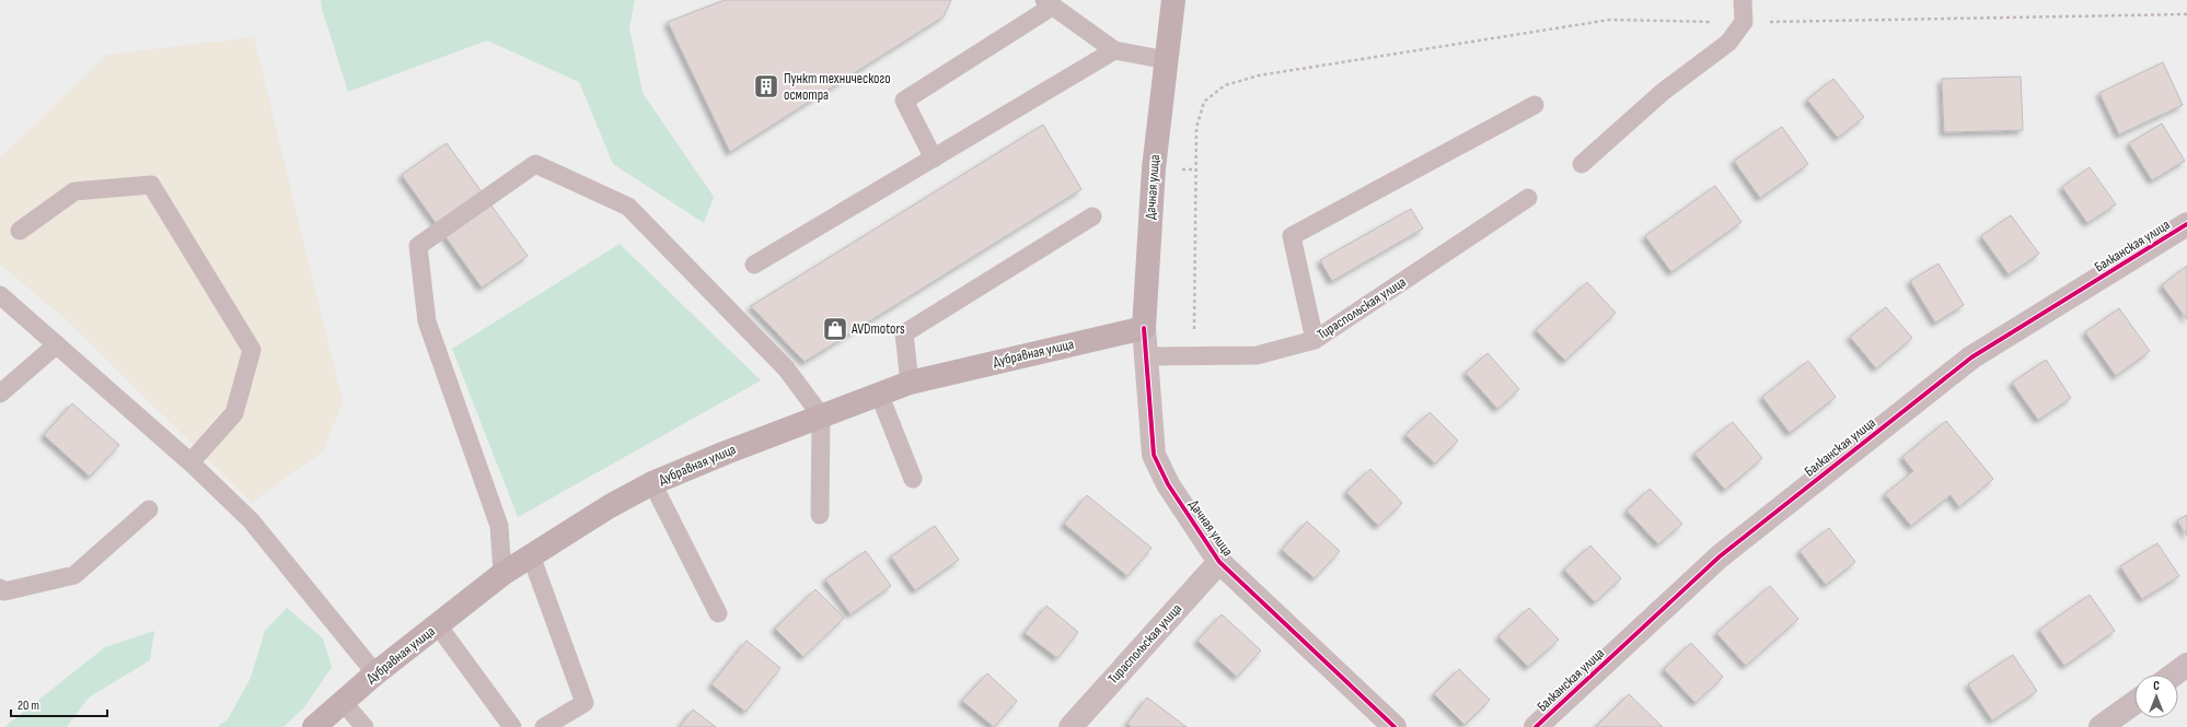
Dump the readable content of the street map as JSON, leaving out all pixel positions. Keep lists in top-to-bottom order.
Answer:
{
  "streets": {
    "main road": ["Дачная улица", "Дубравная улица"],
    "street": ["Балканская улица", "Тираспольская улица"]
  },
  "crossings": [
    ["Дачная улица", "Тираспольская улица"],
    ["Дачная улица", "Дубравная улица"]
  ],
  "places": {
    "building": ["Пункт технического осмотра"],
    "shop": ["AVDmotors"]
  },
  "scale_bar": "20 m",
  "north": "top"
}
